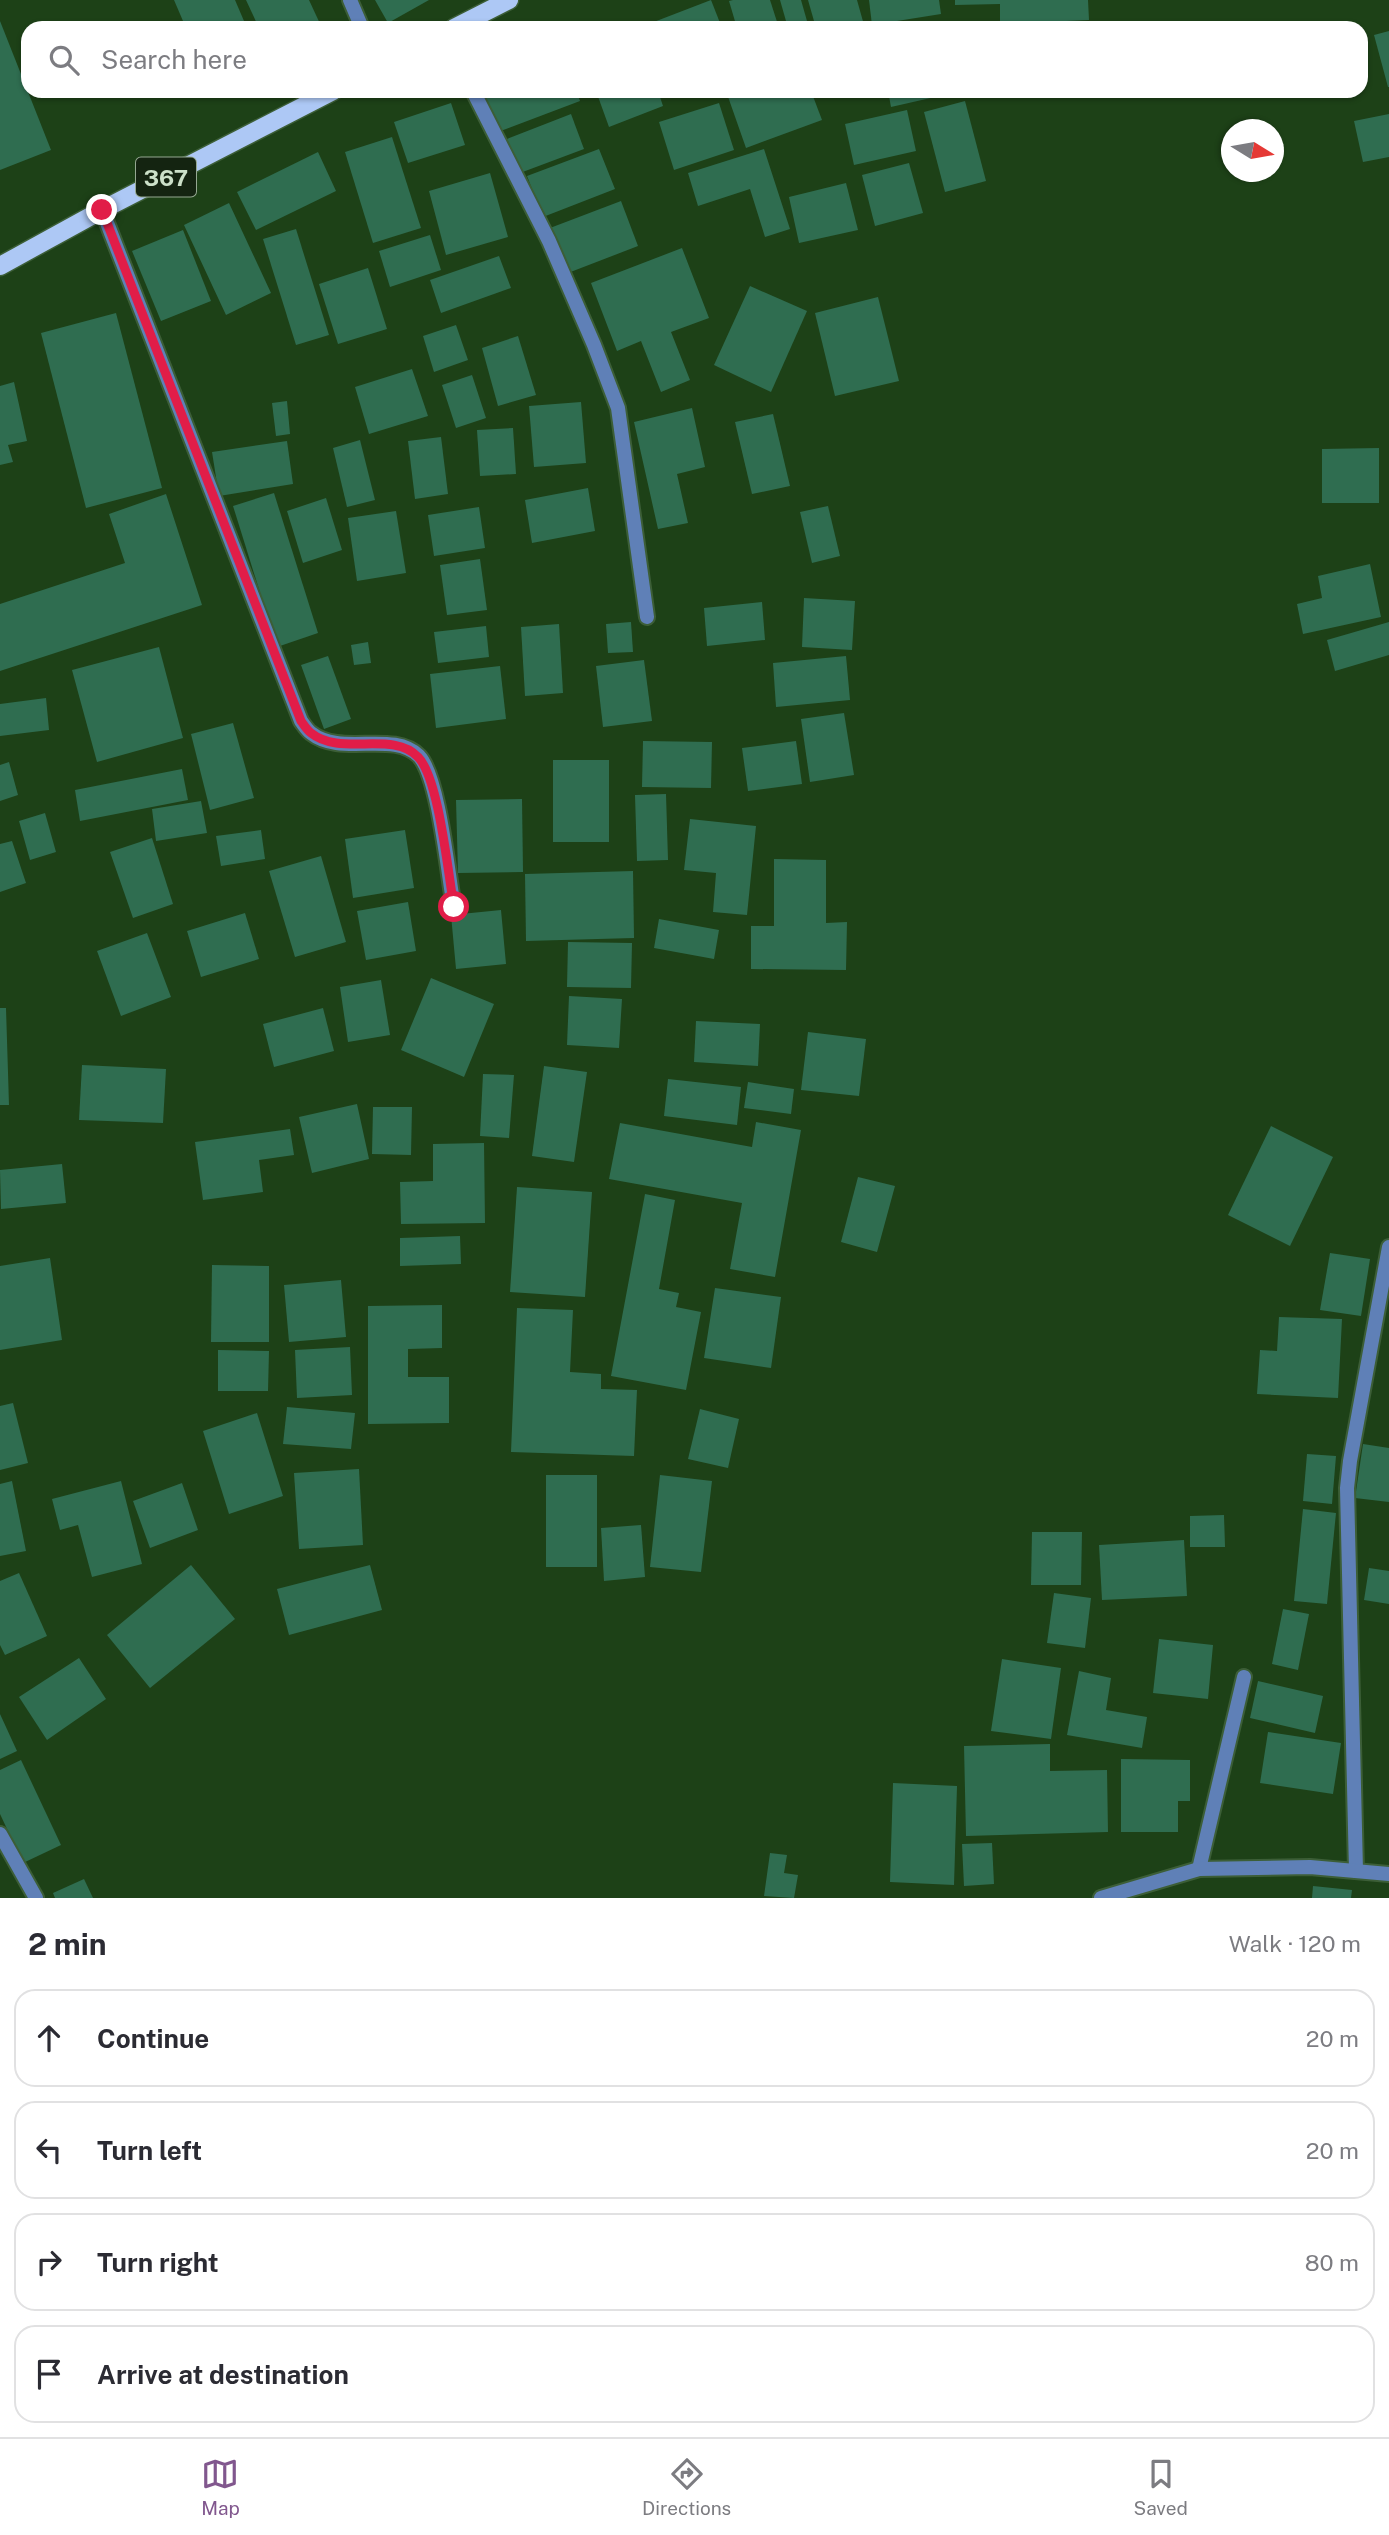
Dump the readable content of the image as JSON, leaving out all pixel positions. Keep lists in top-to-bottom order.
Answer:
{
  "streets": {
    "main road": ["367"]
  },
  "north": "right",
  "page": {
    "search": "Search here",
    "heading": ["2 min", "Walk · 120 m"],
    "list": [
      ["Continue", "20 m"],
      ["Turn left", "20 m"],
      ["Turn right", "80 m"],
      "Arrive at destination"
    ],
    "nav": ["Map", "Directions", "Saved"]
  }
}
